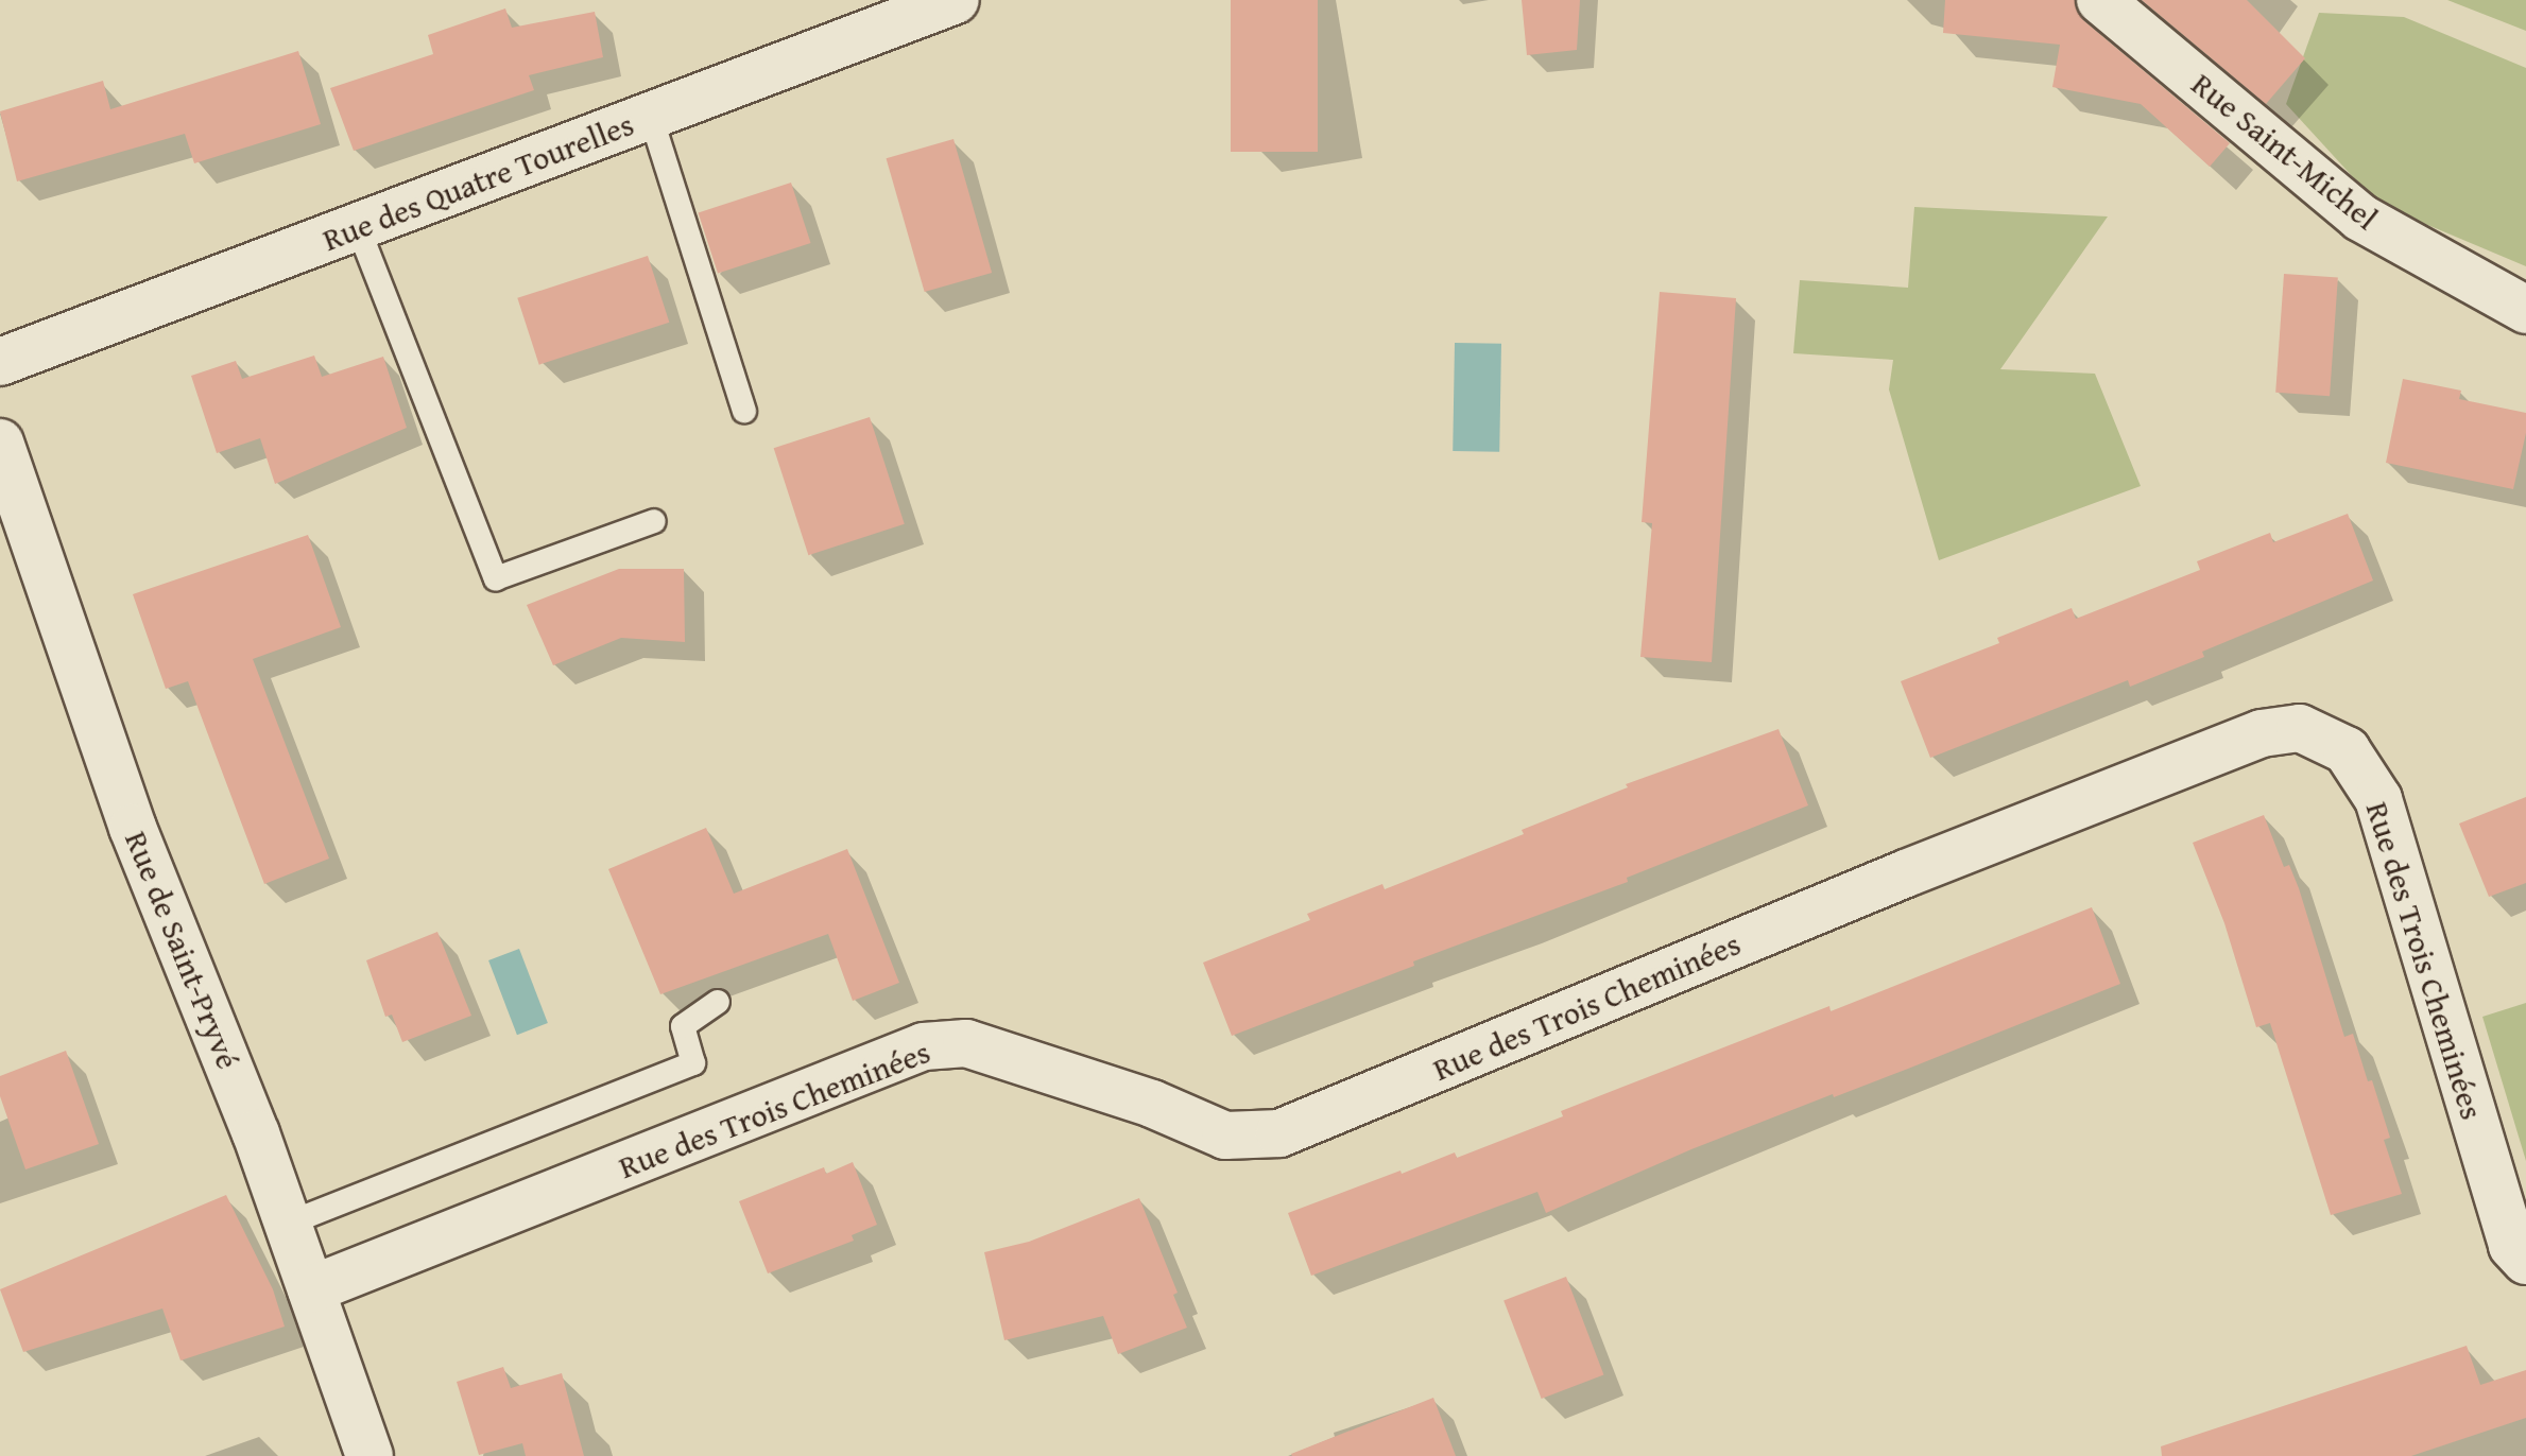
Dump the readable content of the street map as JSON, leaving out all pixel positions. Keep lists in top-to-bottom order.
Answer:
{
  "streets": {
    "street": [
      "Rue Saint-Michel",
      "Rue des Quatre Tourelles",
      "Rue de Saint-Pryvé",
      "Rue des Trois Cheminées"
    ]
  },
  "crossings": [
    ["Rue de Saint-Pryvé", "Rue des Trois Cheminées"]
  ]
}
